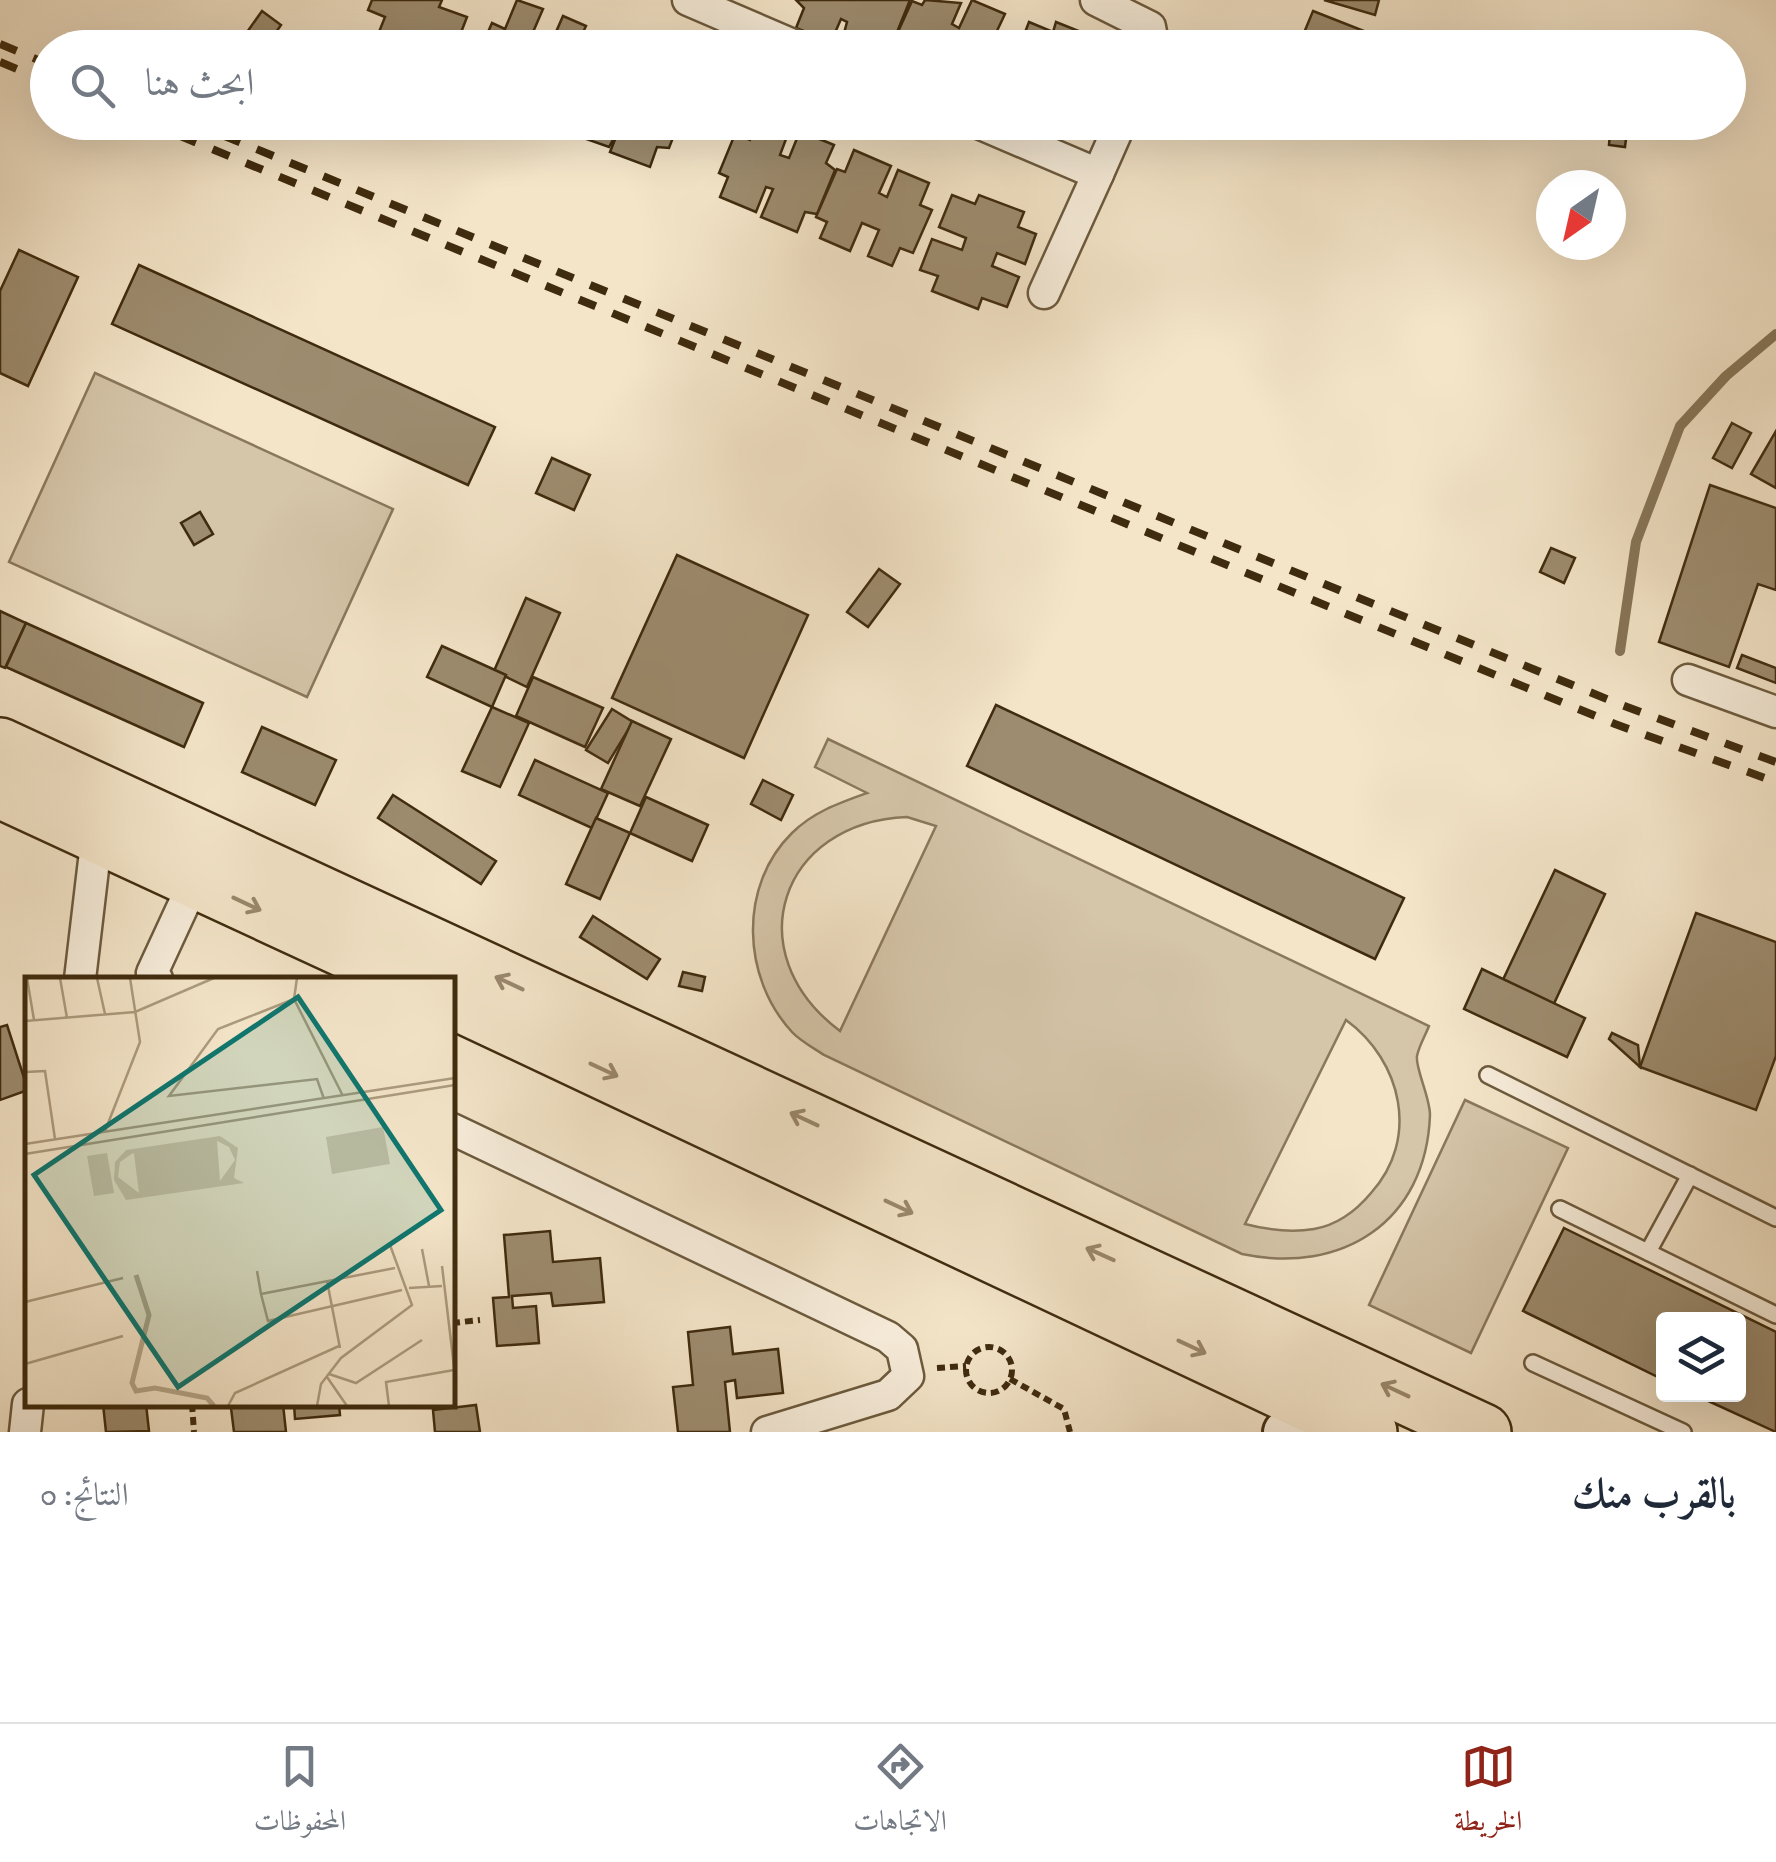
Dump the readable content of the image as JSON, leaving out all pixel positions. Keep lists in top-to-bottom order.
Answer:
{
  "north": "bottom left",
  "page": {
    "search": "ابحث هنا",
    "heading": ["بالقرب منك", "النتائج: 0"],
    "nav": ["الخريطة", "الاتجاهات", "المحفوظات"]
  }
}
